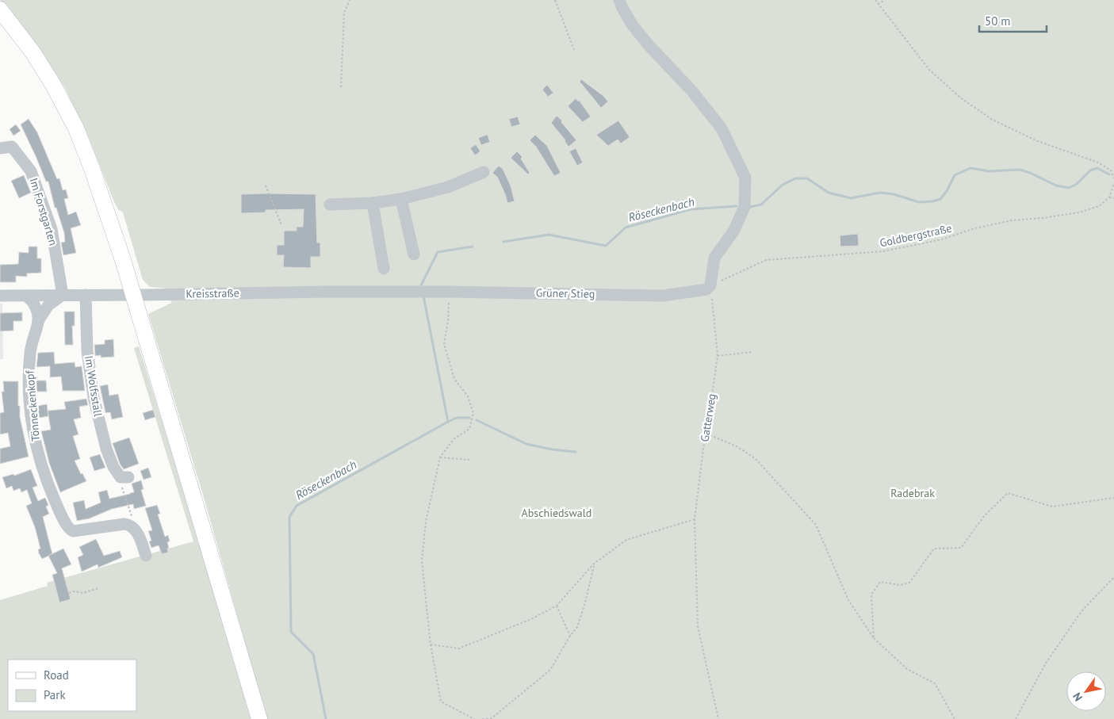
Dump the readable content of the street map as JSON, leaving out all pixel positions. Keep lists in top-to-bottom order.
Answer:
{
  "streets": {
    "street": [
      "Im Forstgarten",
      "Kreisstraße",
      "Grüner Stieg",
      "Im Wolfsstall",
      "Tönneckenkopf"
    ],
    "path": ["Goldbergstraße", "Gatterweg"]
  },
  "crossings": [
    ["Im Forstgarten", "Kreisstraße"],
    ["Im Forstgarten", "Tönneckenkopf"],
    ["Goldbergstraße", "Grüner Stieg"],
    ["Goldbergstraße", "Gatterweg"],
    ["Kreisstraße", "Grüner Stieg"],
    ["Kreisstraße", "Im Wolfsstall"],
    ["Kreisstraße", "Tönneckenkopf"],
    ["Grüner Stieg", "Gatterweg"]
  ],
  "water": ["Röseckenbach"],
  "parks": ["Radebrak", "Abschiedswald"],
  "legend": ["Road", "Park"],
  "scale_bar": "50 m",
  "north": "bottom left"
}
